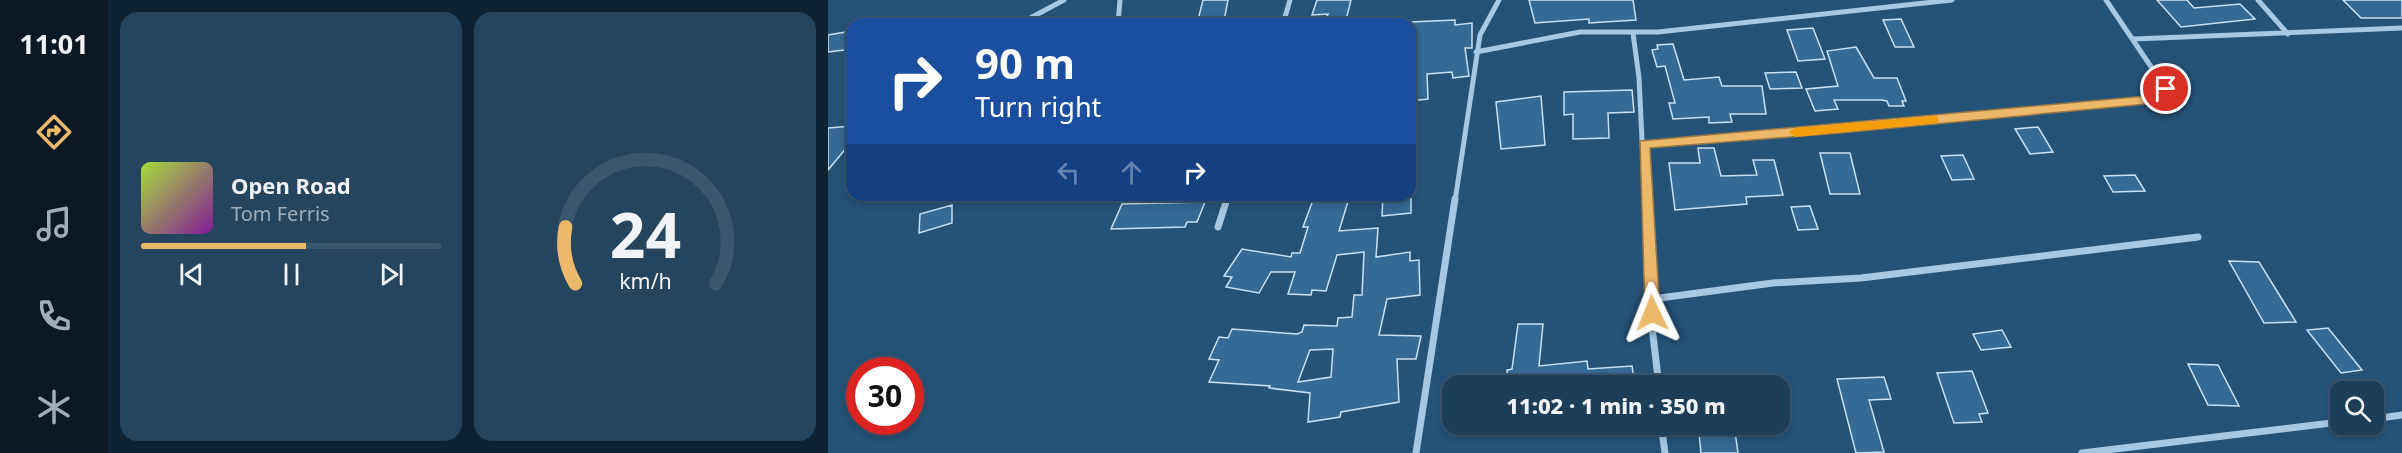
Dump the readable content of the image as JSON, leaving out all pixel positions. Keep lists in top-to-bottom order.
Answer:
{
  "page": {
    "tabs": "11:01",
    "turn": ["90 m", "Turn right"],
    "song": ["Open Road", "Tom Ferris"],
    "limit": "30",
    "trip": "11:02 · 1 min · 350 m",
    "gauge": ["24", "km/h"]
  }
}
